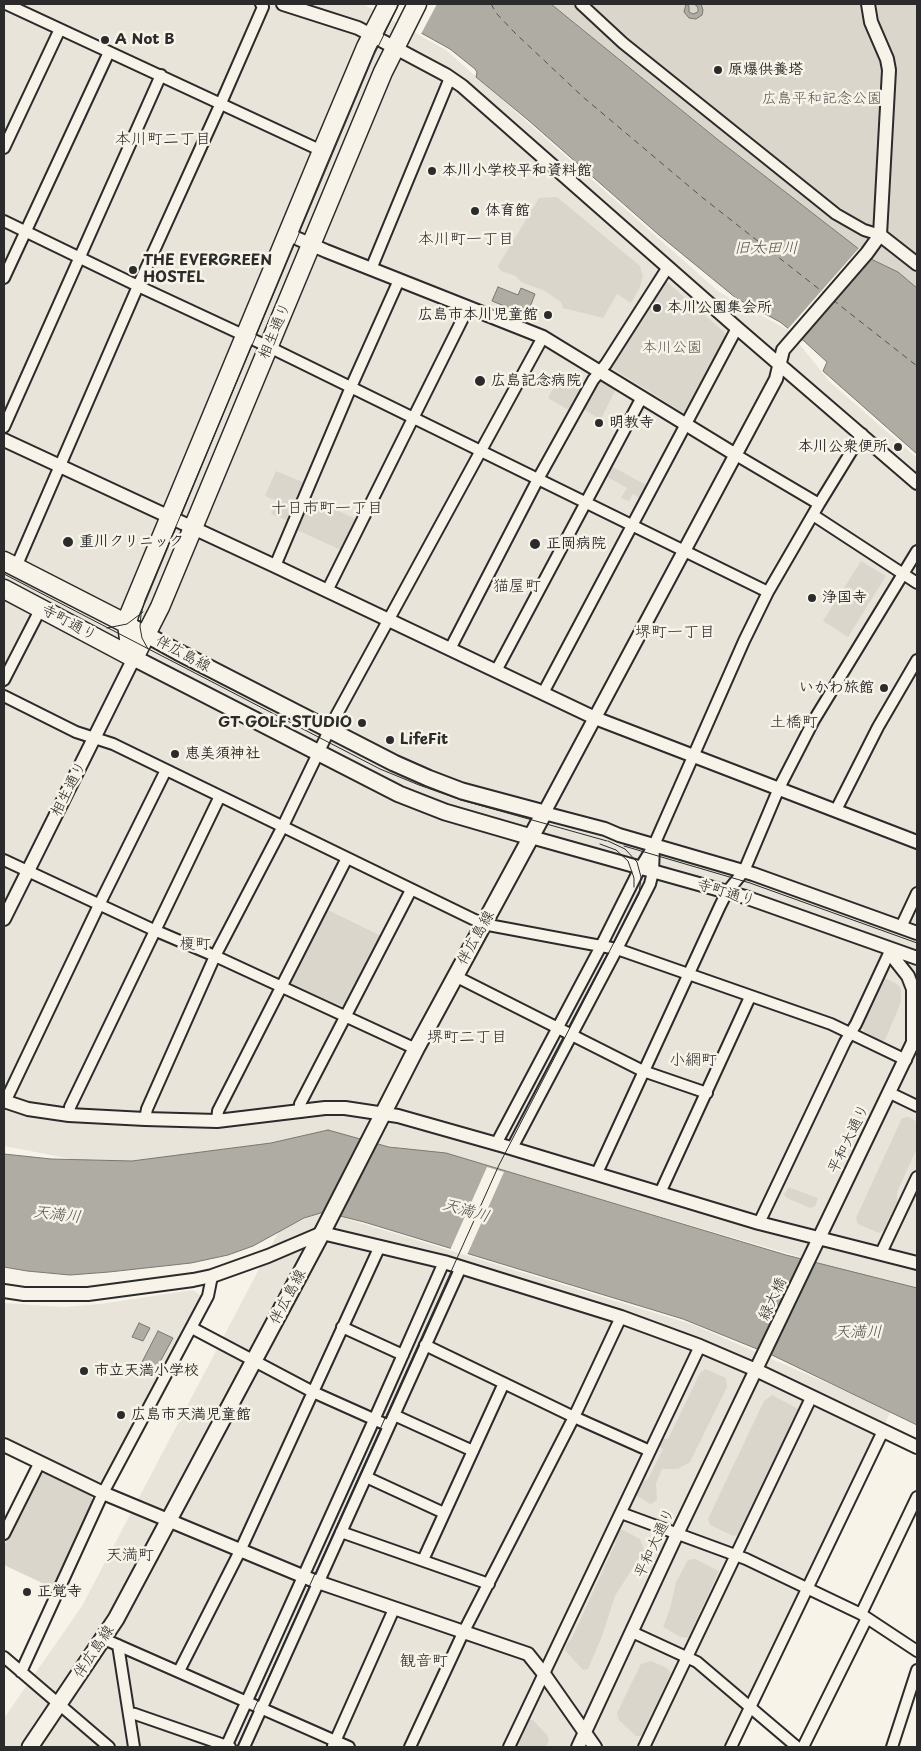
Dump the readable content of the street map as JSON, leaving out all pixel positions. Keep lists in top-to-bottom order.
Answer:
{
  "streets": {
    "highway": ["相生通り", "寺町通り"],
    "main road": ["伴広島線"],
    "street": ["平和大通り", "緑大橋"]
  },
  "crossings": [
    ["相生通り", "寺町通り"],
    ["相生通り", "伴広島線"],
    ["寺町通り", "伴広島線"],
    ["平和大通り", "緑大橋"]
  ],
  "districts": [
    "本川町二丁目",
    "本川町一丁目",
    "十日市町一丁目",
    "猫屋町",
    "堺町一丁目",
    "土橋町",
    "榎町",
    "堺町二丁目",
    "小網町",
    "天満町",
    "観音町"
  ],
  "water": ["旧太田川", "天満川"],
  "parks": ["広島平和記念公園", "本川公園"],
  "places": [
    "A Not B",
    "原爆供養塔",
    "本川小学校平和資料館",
    "体育館",
    "THE EVERGREEN HOSTEL",
    "本川公園集会所",
    "広島市本川児童館",
    "広島記念病院",
    "明教寺",
    "本川公衆便所",
    "重川クリニック",
    "正岡病院",
    "浄国寺",
    "いかわ旅館",
    "GT GOLF STUDIO",
    "LifeFit",
    "恵美須神社",
    "市立天満小学校",
    "広島市天満児童館",
    "正覚寺"
  ]
}
